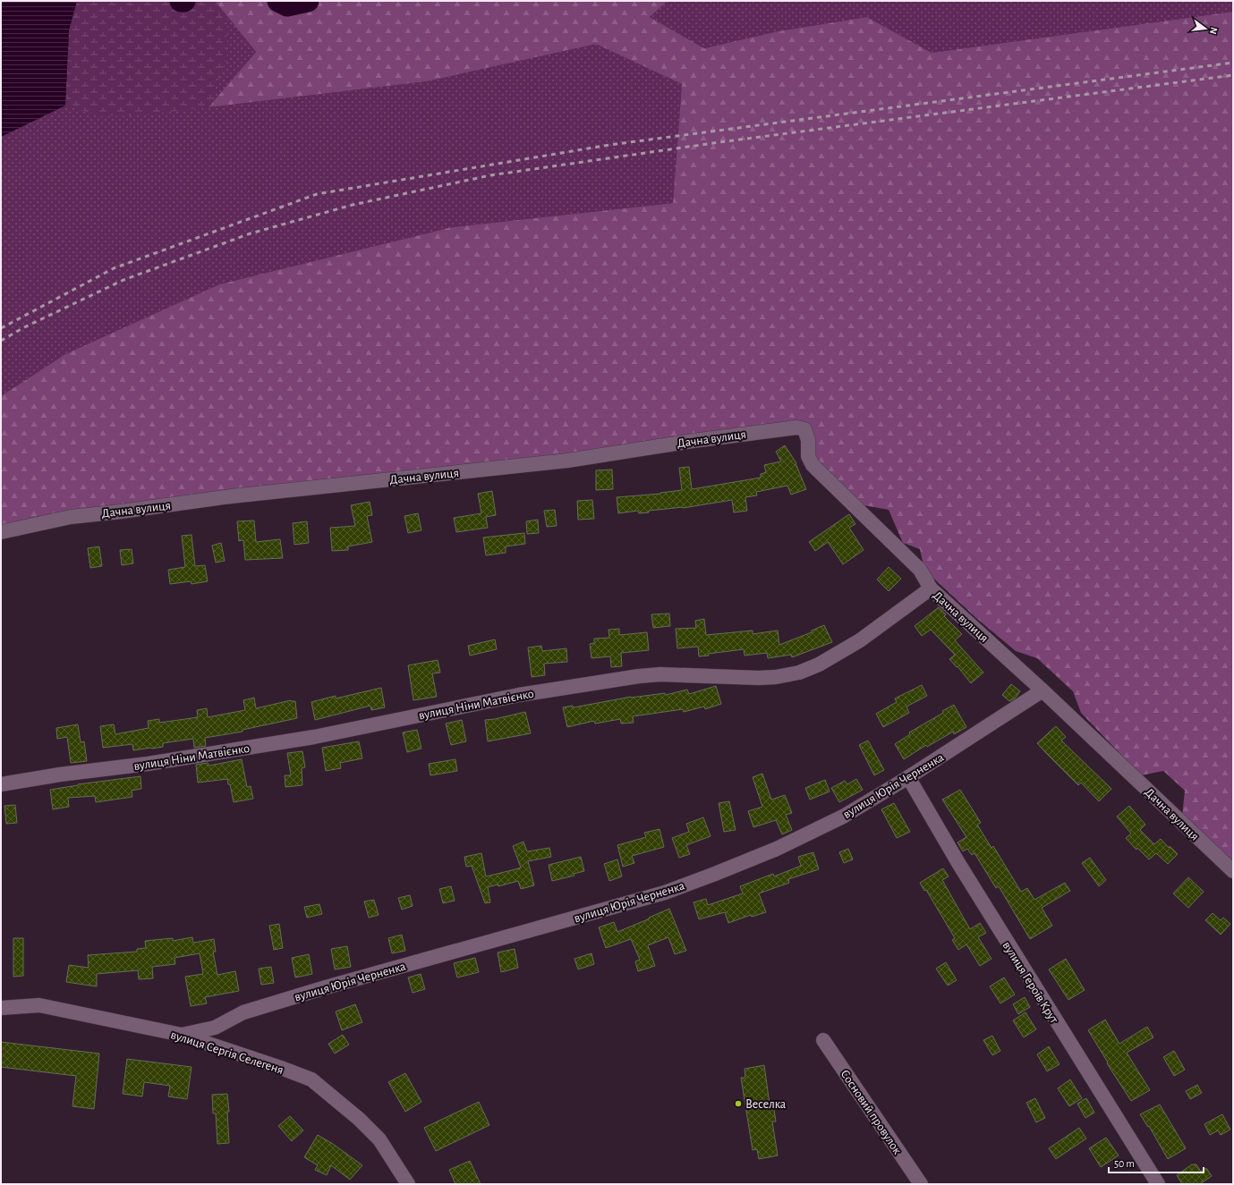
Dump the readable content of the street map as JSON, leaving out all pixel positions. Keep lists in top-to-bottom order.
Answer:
{
  "streets": {
    "street": [
      "Дачна вулиця",
      "вулиця Ніни Матвієнко",
      "вулиця Юрія Черненка",
      "вулиця Героїв Крут",
      "вулиця Сергія Селегеня",
      "Сосновий провулок"
    ]
  },
  "crossings": [
    ["Дачна вулиця", "вулиця Ніни Матвієнко"],
    ["Дачна вулиця", "вулиця Юрія Черненка"],
    ["вулиця Юрія Черненка", "вулиця Героїв Крут"],
    ["вулиця Юрія Черненка", "вулиця Сергія Селегеня"]
  ],
  "places": ["Веселка"],
  "scale_bar": "50 m",
  "north": "right"
}
